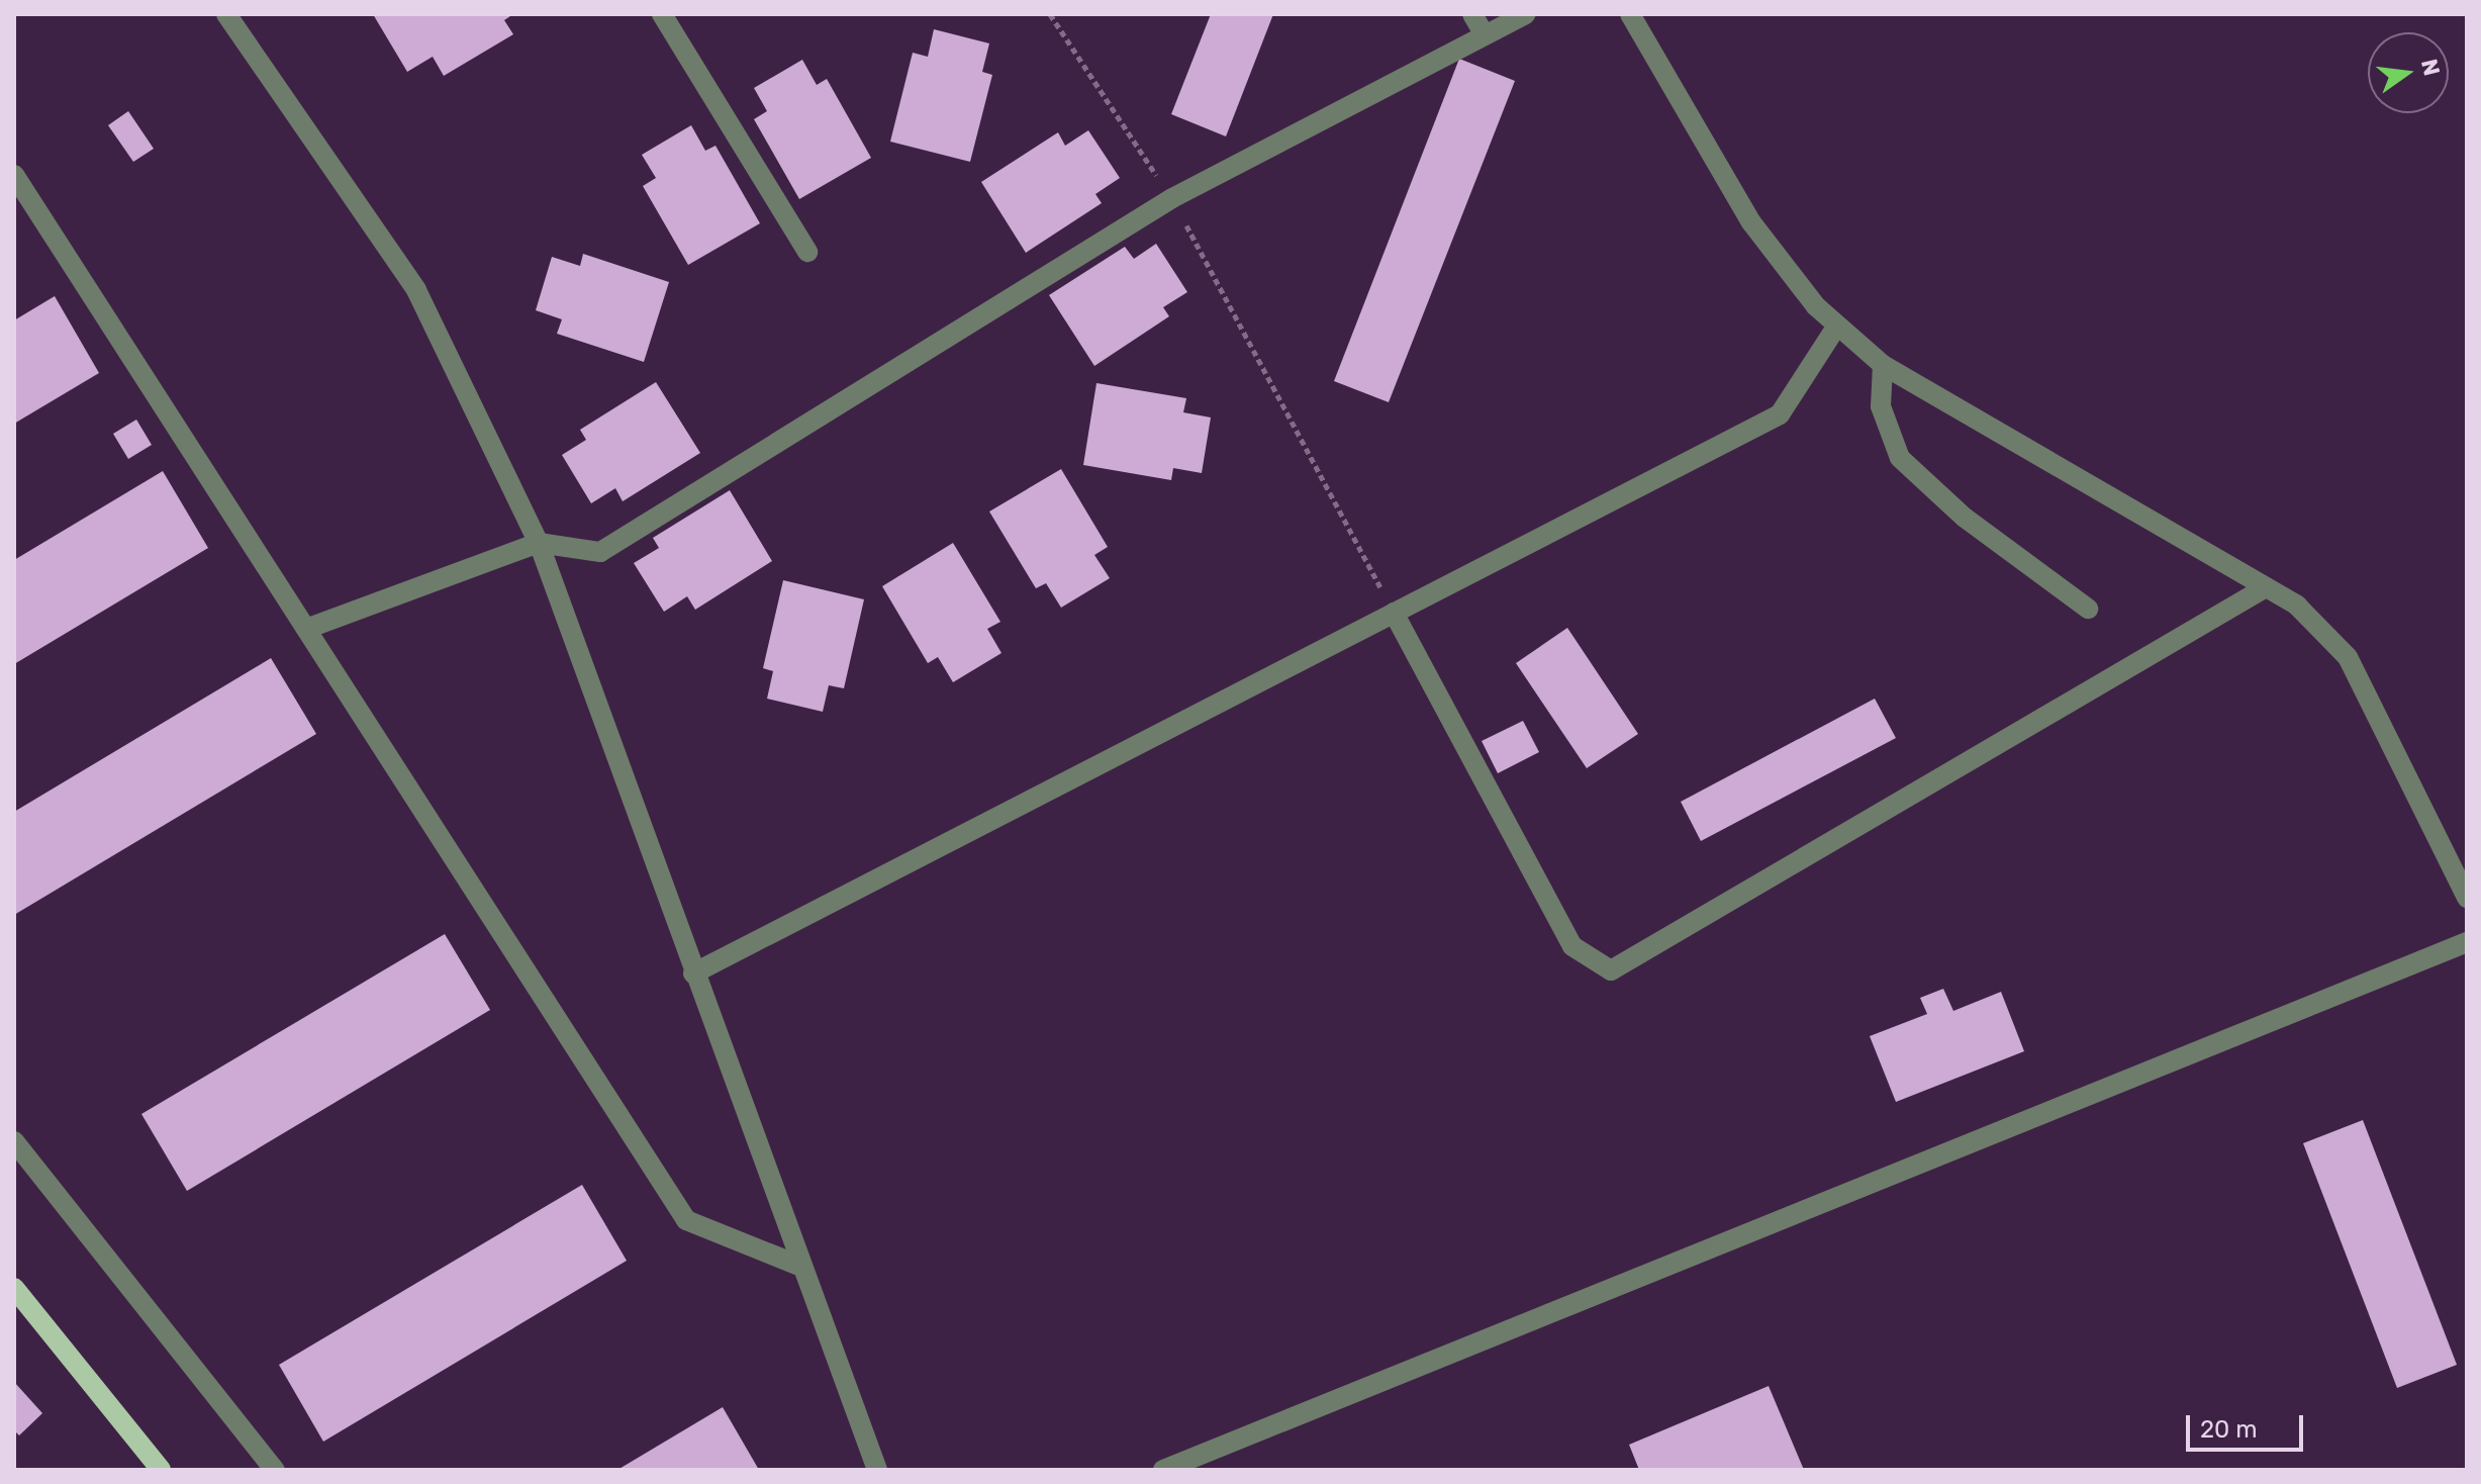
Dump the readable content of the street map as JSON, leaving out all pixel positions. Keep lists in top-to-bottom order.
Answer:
{
  "scale_bar": "20 m",
  "north": "right"
}
